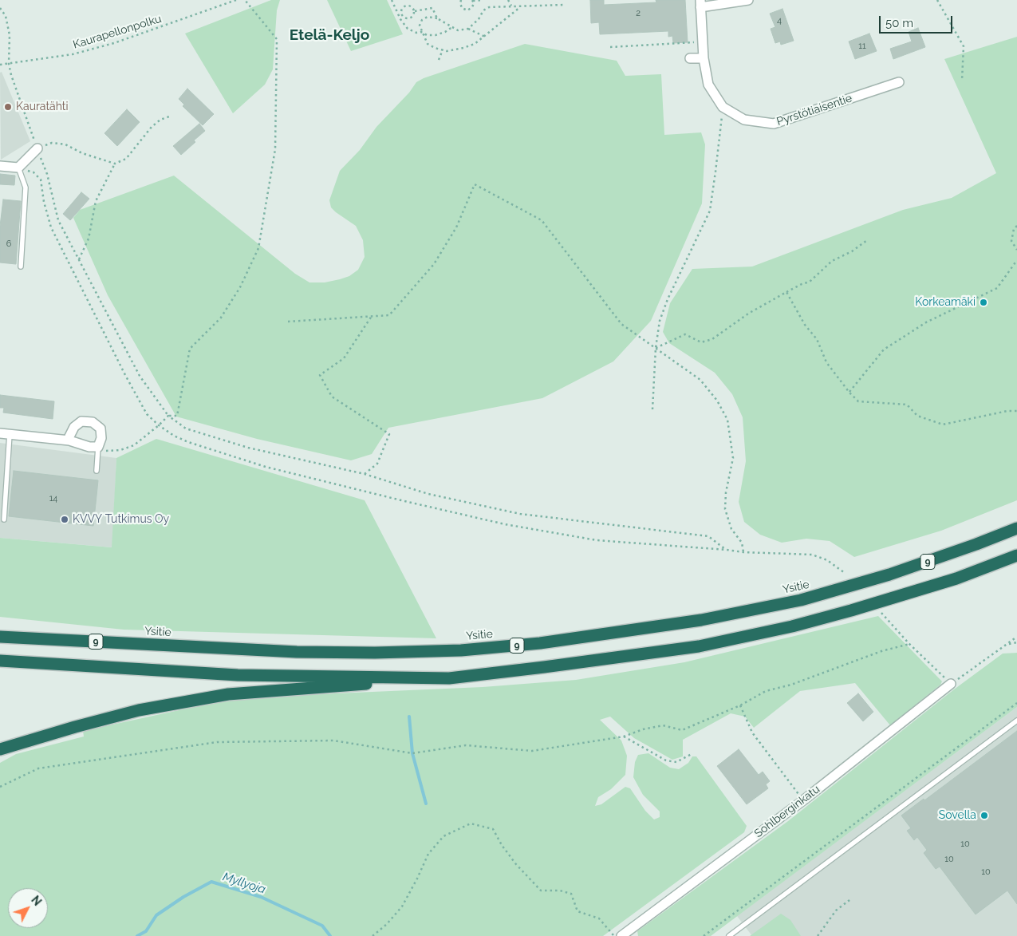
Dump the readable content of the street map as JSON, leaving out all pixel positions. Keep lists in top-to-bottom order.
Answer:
{
  "streets": {
    "highway": ["9", "Ysitie"],
    "street": ["Pyrstötiaisentie", "Sohlberginkatu"],
    "path": ["Kaurapellonpolku"]
  },
  "districts": ["Etelä-Keljo"],
  "water": ["Myllyoja"],
  "places": [
    "Kauratähti",
    "Korkeamäki",
    "KVVY Tutkimus Oy",
    "Sovella"
  ],
  "house_numbers": [
    "2",
    "4",
    "11",
    "6",
    "14",
    "10",
    "10",
    "10"
  ],
  "scale_bar": "50 m",
  "north": "top right"
}
